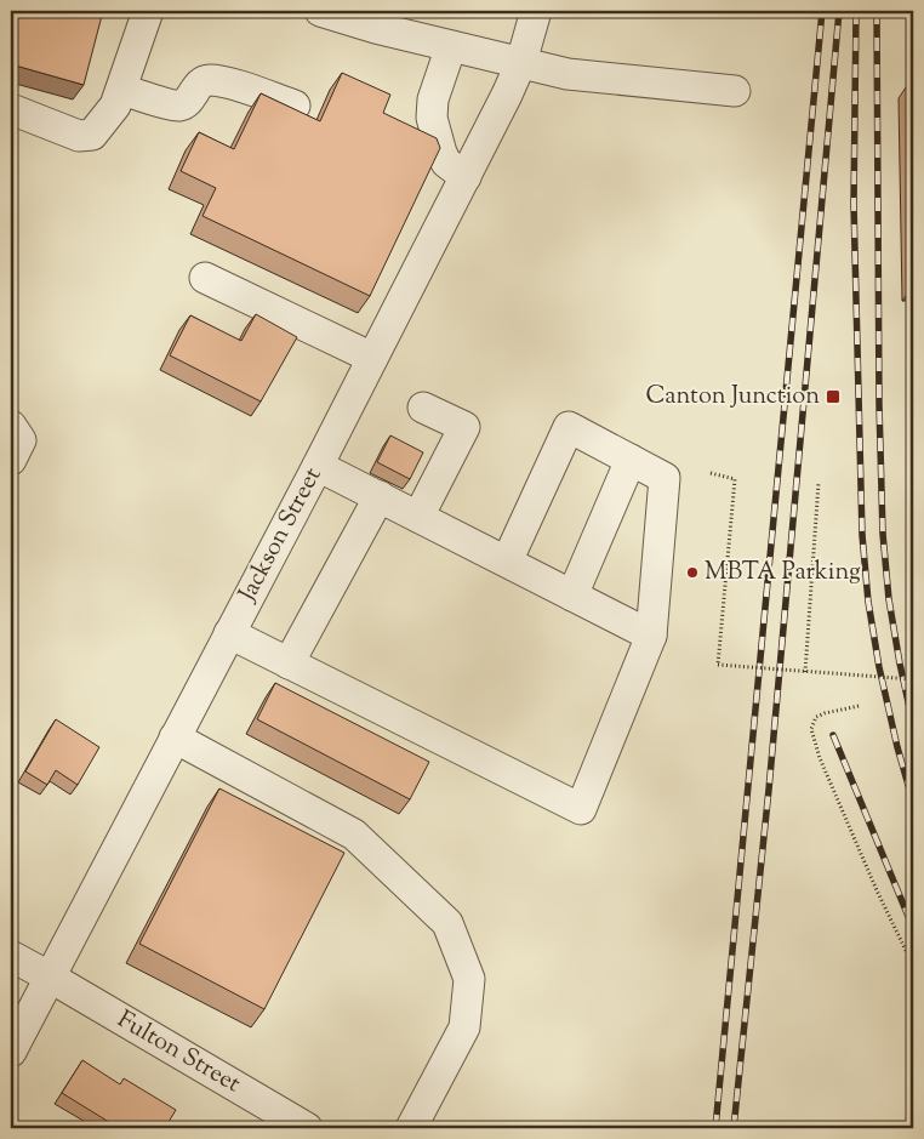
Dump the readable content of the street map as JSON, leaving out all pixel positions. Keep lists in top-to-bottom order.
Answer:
{
  "streets": {
    "street": ["Jackson Street", "Fulton Street"]
  },
  "crossings": [
    ["Jackson Street", "Fulton Street"]
  ],
  "places": {
    "transit": ["Canton Junction"],
    "other": ["MBTA Parking"]
  }
}
